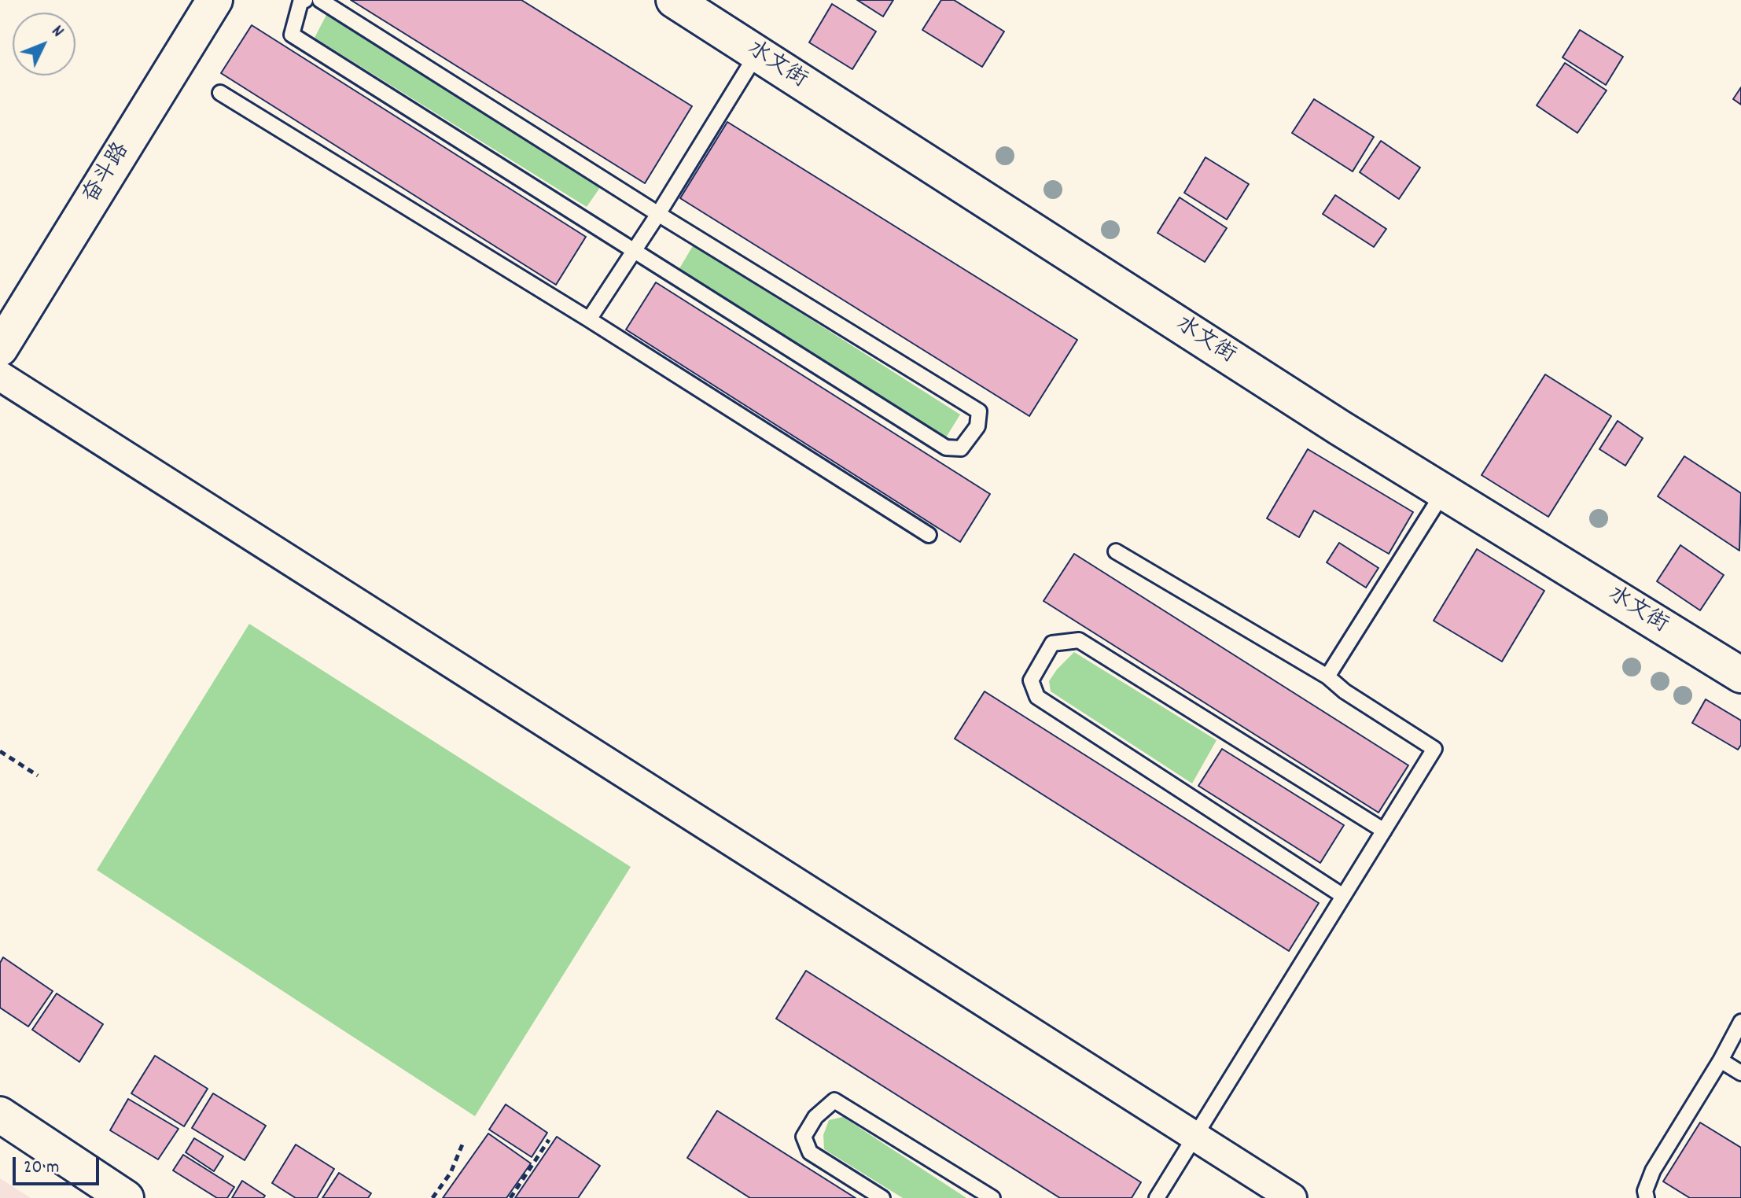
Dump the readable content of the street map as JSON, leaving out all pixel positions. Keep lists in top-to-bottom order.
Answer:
{
  "streets": {
    "street": ["水文街", "奋斗路"]
  },
  "scale_bar": "20 m",
  "north": "top right"
}
